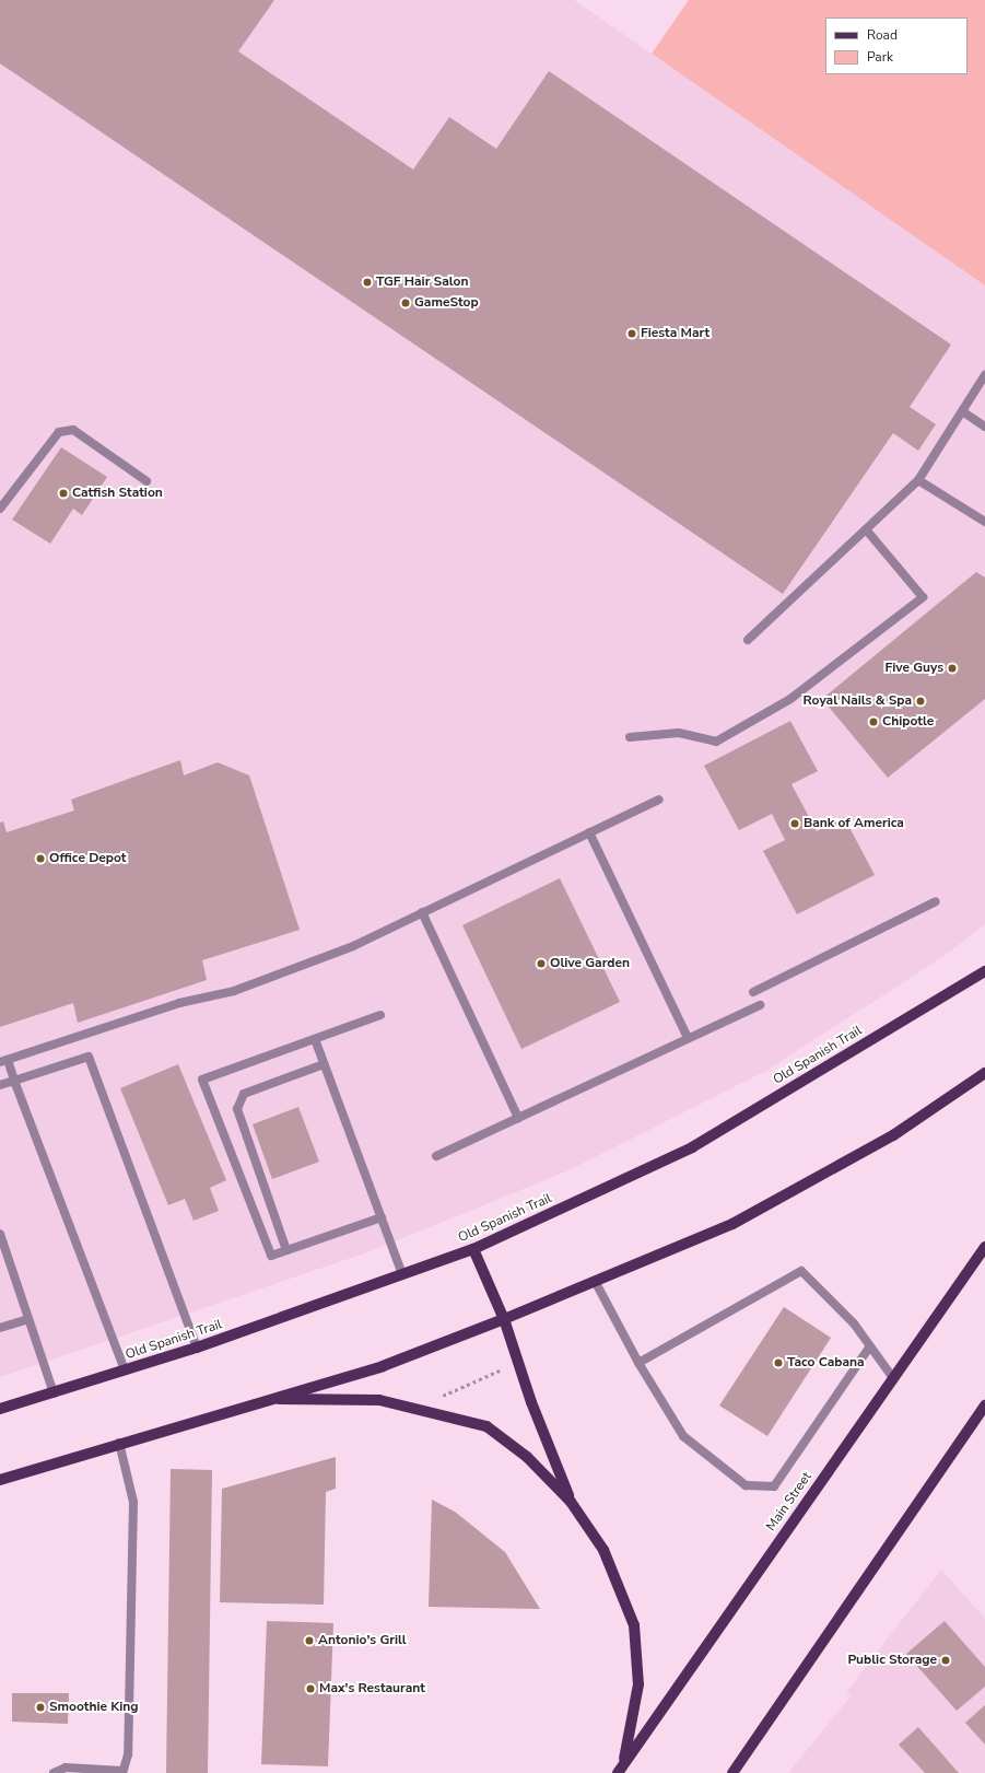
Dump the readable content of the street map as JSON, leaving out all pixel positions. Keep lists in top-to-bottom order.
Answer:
{
  "streets": {
    "main road": ["Old Spanish Trail", "Main Street"]
  },
  "places": [
    "TGF Hair Salon",
    "GameStop",
    "Fiesta Mart",
    "Catfish Station",
    "Five Guys",
    "Royal Nails & Spa",
    "Chipotle",
    "Bank of America",
    "Office Depot",
    "Olive Garden",
    "Taco Cabana",
    "Antonio's Grill",
    "Public Storage",
    "Max's Restaurant",
    "Smoothie King"
  ],
  "legend": ["Road", "Park"]
}
